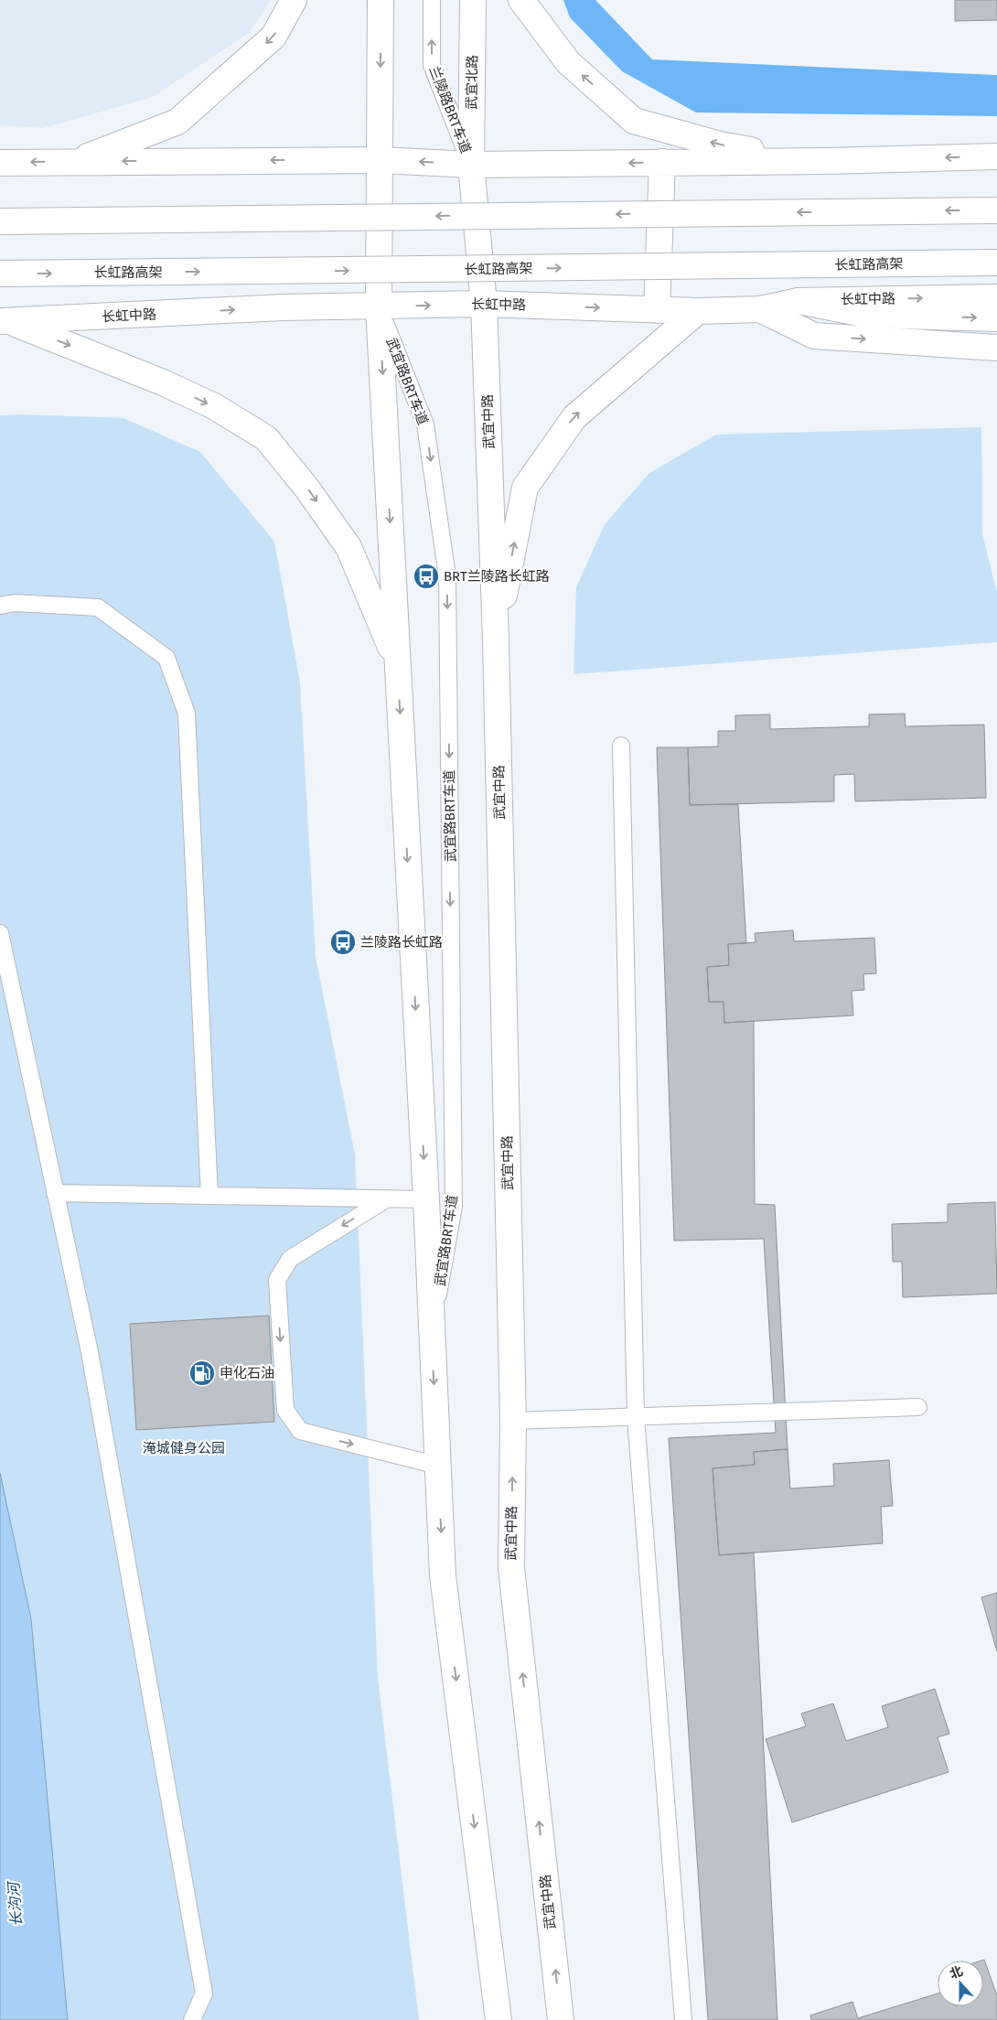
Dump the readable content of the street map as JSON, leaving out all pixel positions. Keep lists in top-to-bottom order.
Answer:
{
  "streets": {
    "main road": [
      "武宜北路",
      "长虹路高架",
      "长虹中路",
      "武宜中路"
    ],
    "lane": ["兰陵路BRT车道", "武宜路BRT车道"]
  },
  "crossings": [
    ["武宜北路", "兰陵路BRT车道"],
    ["武宜北路", "长虹中路"],
    ["武宜北路", "武宜中路"],
    ["长虹中路", "武宜路BRT车道"],
    ["长虹中路", "武宜中路"]
  ],
  "one_way": ["兰陵路BRT车道", "武宜路BRT车道"],
  "water": ["长沟河"],
  "parks": ["淹城健身公园"],
  "places": {
    "bus stop": ["BRT兰陵路长虹路", "兰陵路长虹路"],
    "fuel station": ["申化石油"]
  },
  "north": "top"
}
